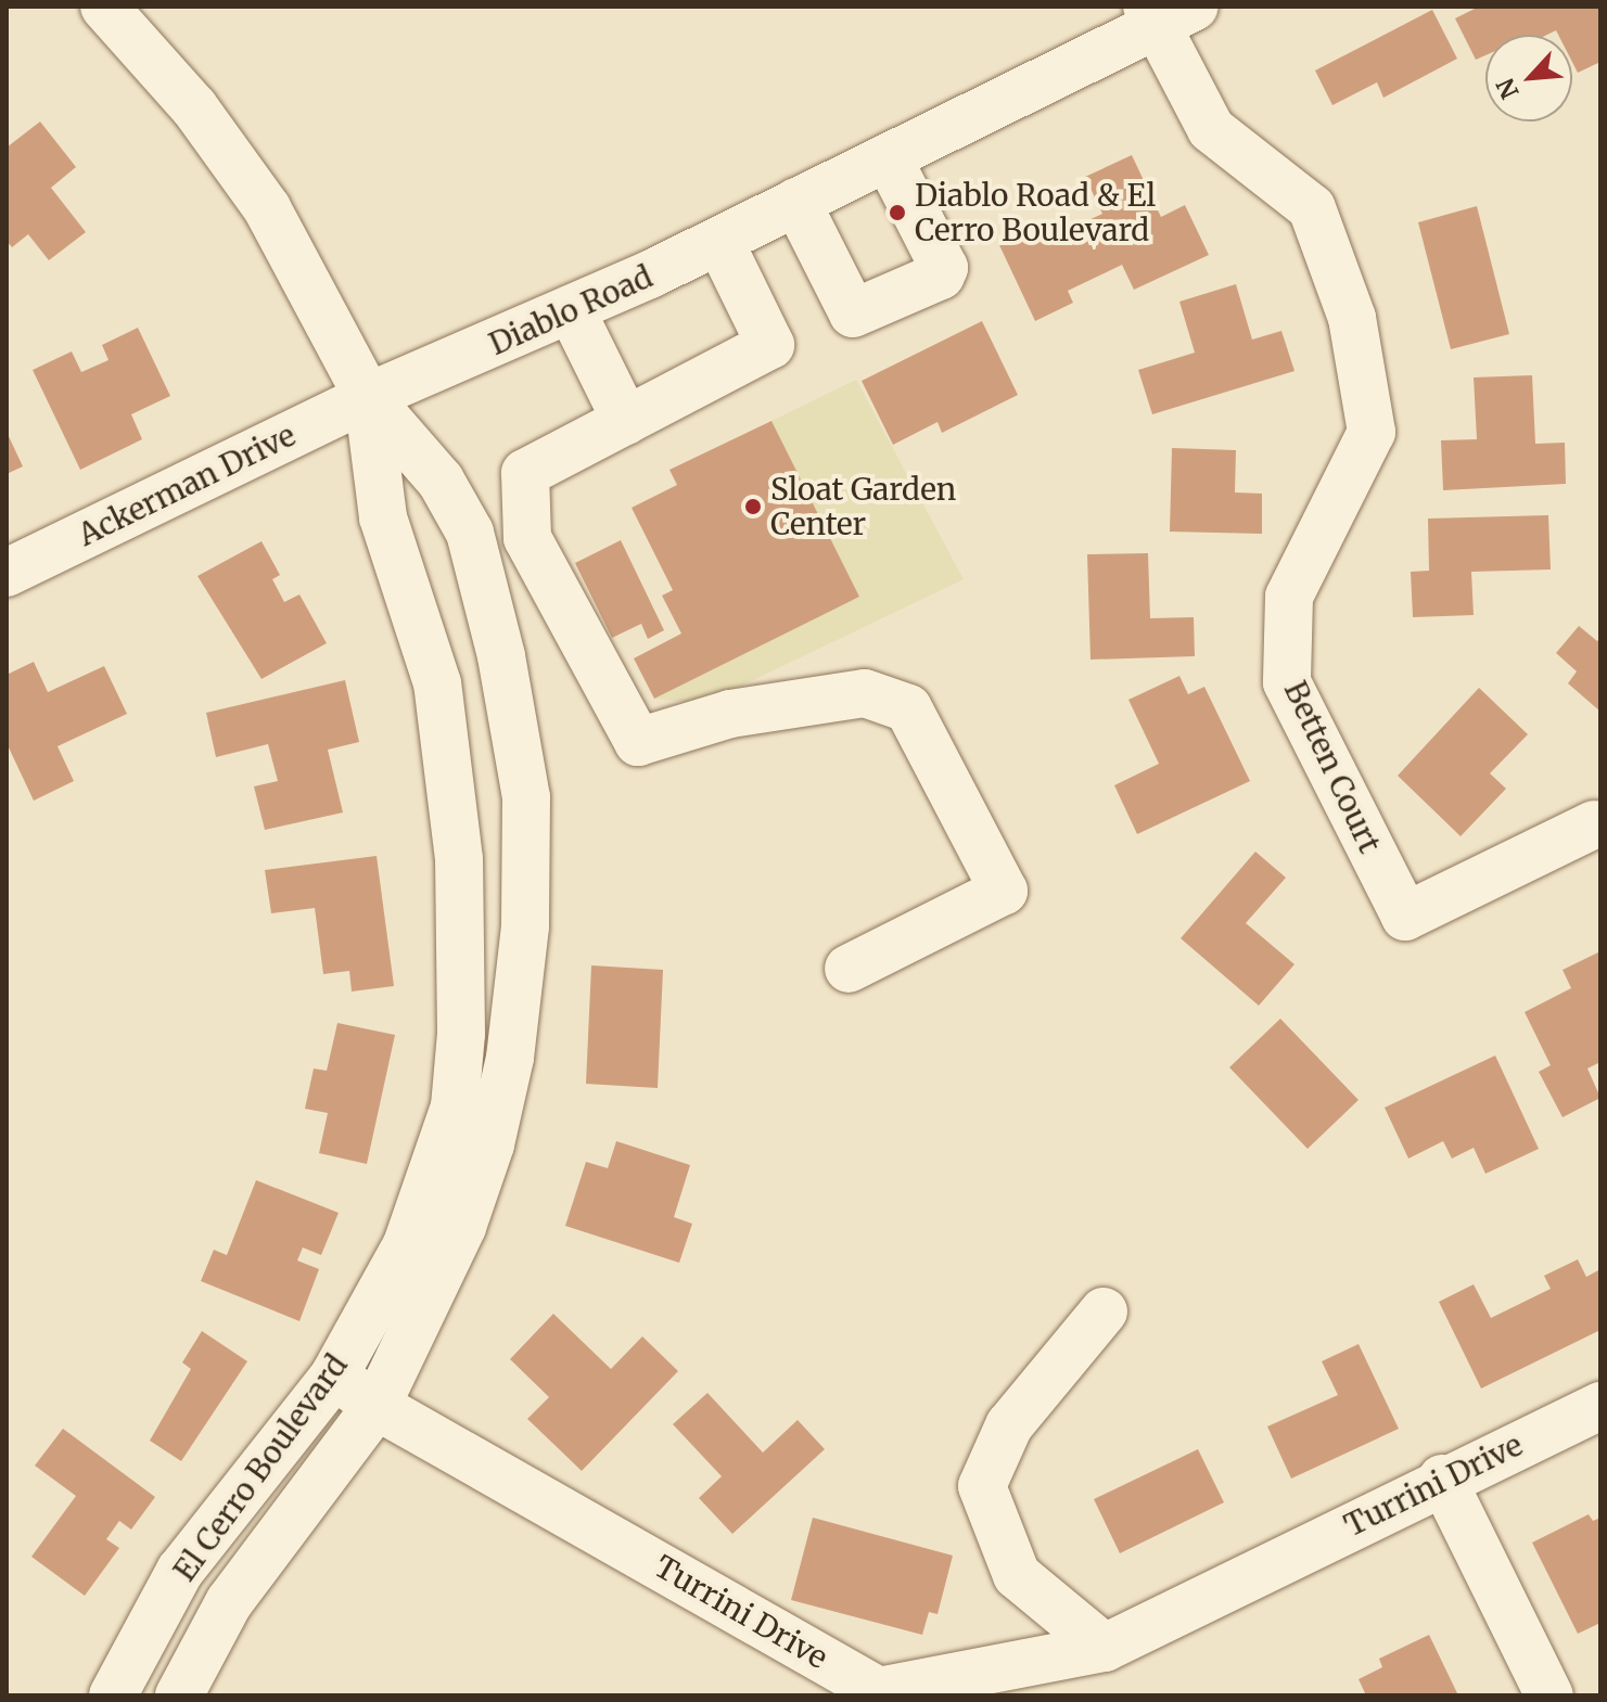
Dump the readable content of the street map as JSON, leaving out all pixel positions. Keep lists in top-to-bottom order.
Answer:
{
  "streets": {
    "street": [
      "Diablo Road",
      "Ackerman Drive",
      "Betten Court",
      "El Cerro Boulevard",
      "Turrini Drive"
    ]
  },
  "crossings": [
    ["Diablo Road", "Ackerman Drive"],
    ["Diablo Road", "Betten Court"],
    ["Diablo Road", "El Cerro Boulevard"],
    ["Ackerman Drive", "El Cerro Boulevard"],
    ["El Cerro Boulevard", "Turrini Drive"]
  ],
  "places": ["Diablo Road & El Cerro Boulevard", "Sloat Garden Center"],
  "north": "bottom left"
}
